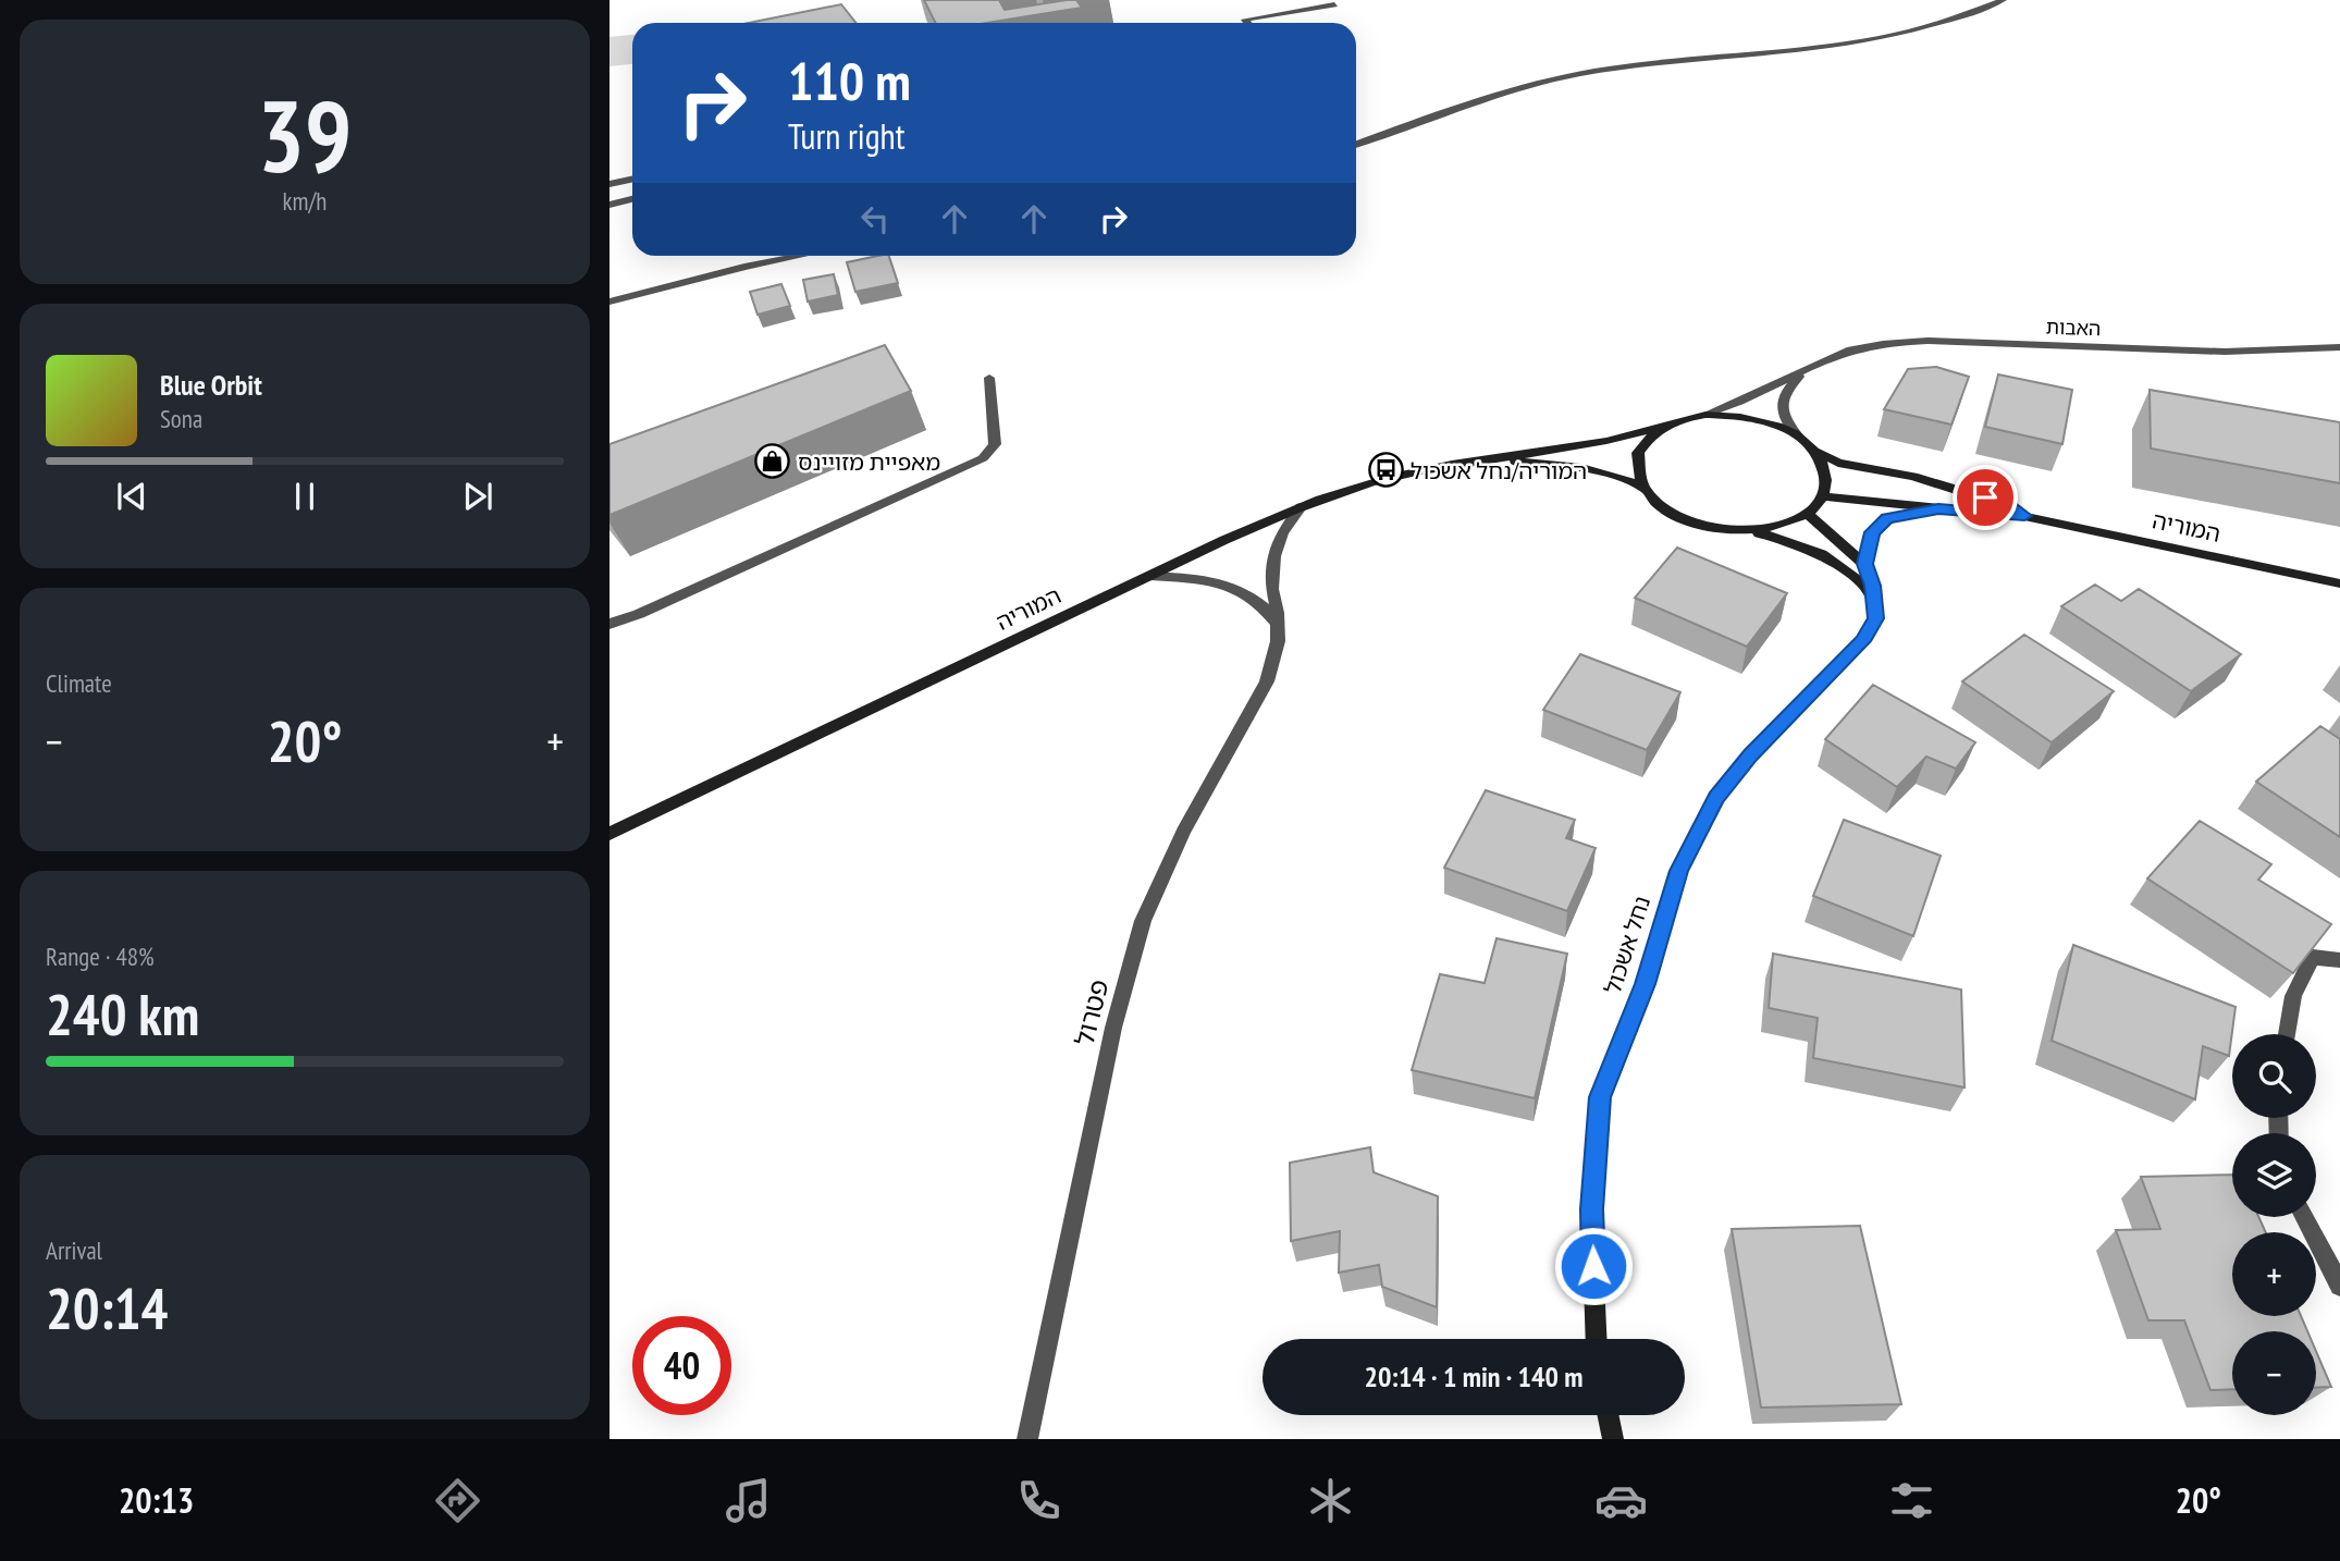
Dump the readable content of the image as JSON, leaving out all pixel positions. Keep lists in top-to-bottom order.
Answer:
{
  "streets": {
    "street": [
      "האבות",
      "המוריה",
      "נחל אשכול",
      "פטרול"
    ]
  },
  "crossings": [
    ["האבות", "המוריה"],
    ["המוריה", "פטרול"]
  ],
  "places": {
    "shop": ["מאפיית מזויינס"],
    "bus stop": ["המוריה/נחל אשכול"]
  },
  "page": {
    "tile": [
      ["39", "km/h"],
      "Climate",
      ["Range · 48%", "240 km"],
      ["Arrival", "20:14"]
    ],
    "turn": ["110 m", "Turn right"],
    "song": ["Blue Orbit", "Sona"],
    "heat": ["−", "20°", "+"],
    "map_buttons": ["+", "−"],
    "limit": "40",
    "trip": "20:14 · 1 min · 140 m",
    "tabs": ["20:13", "20°"]
  }
}
